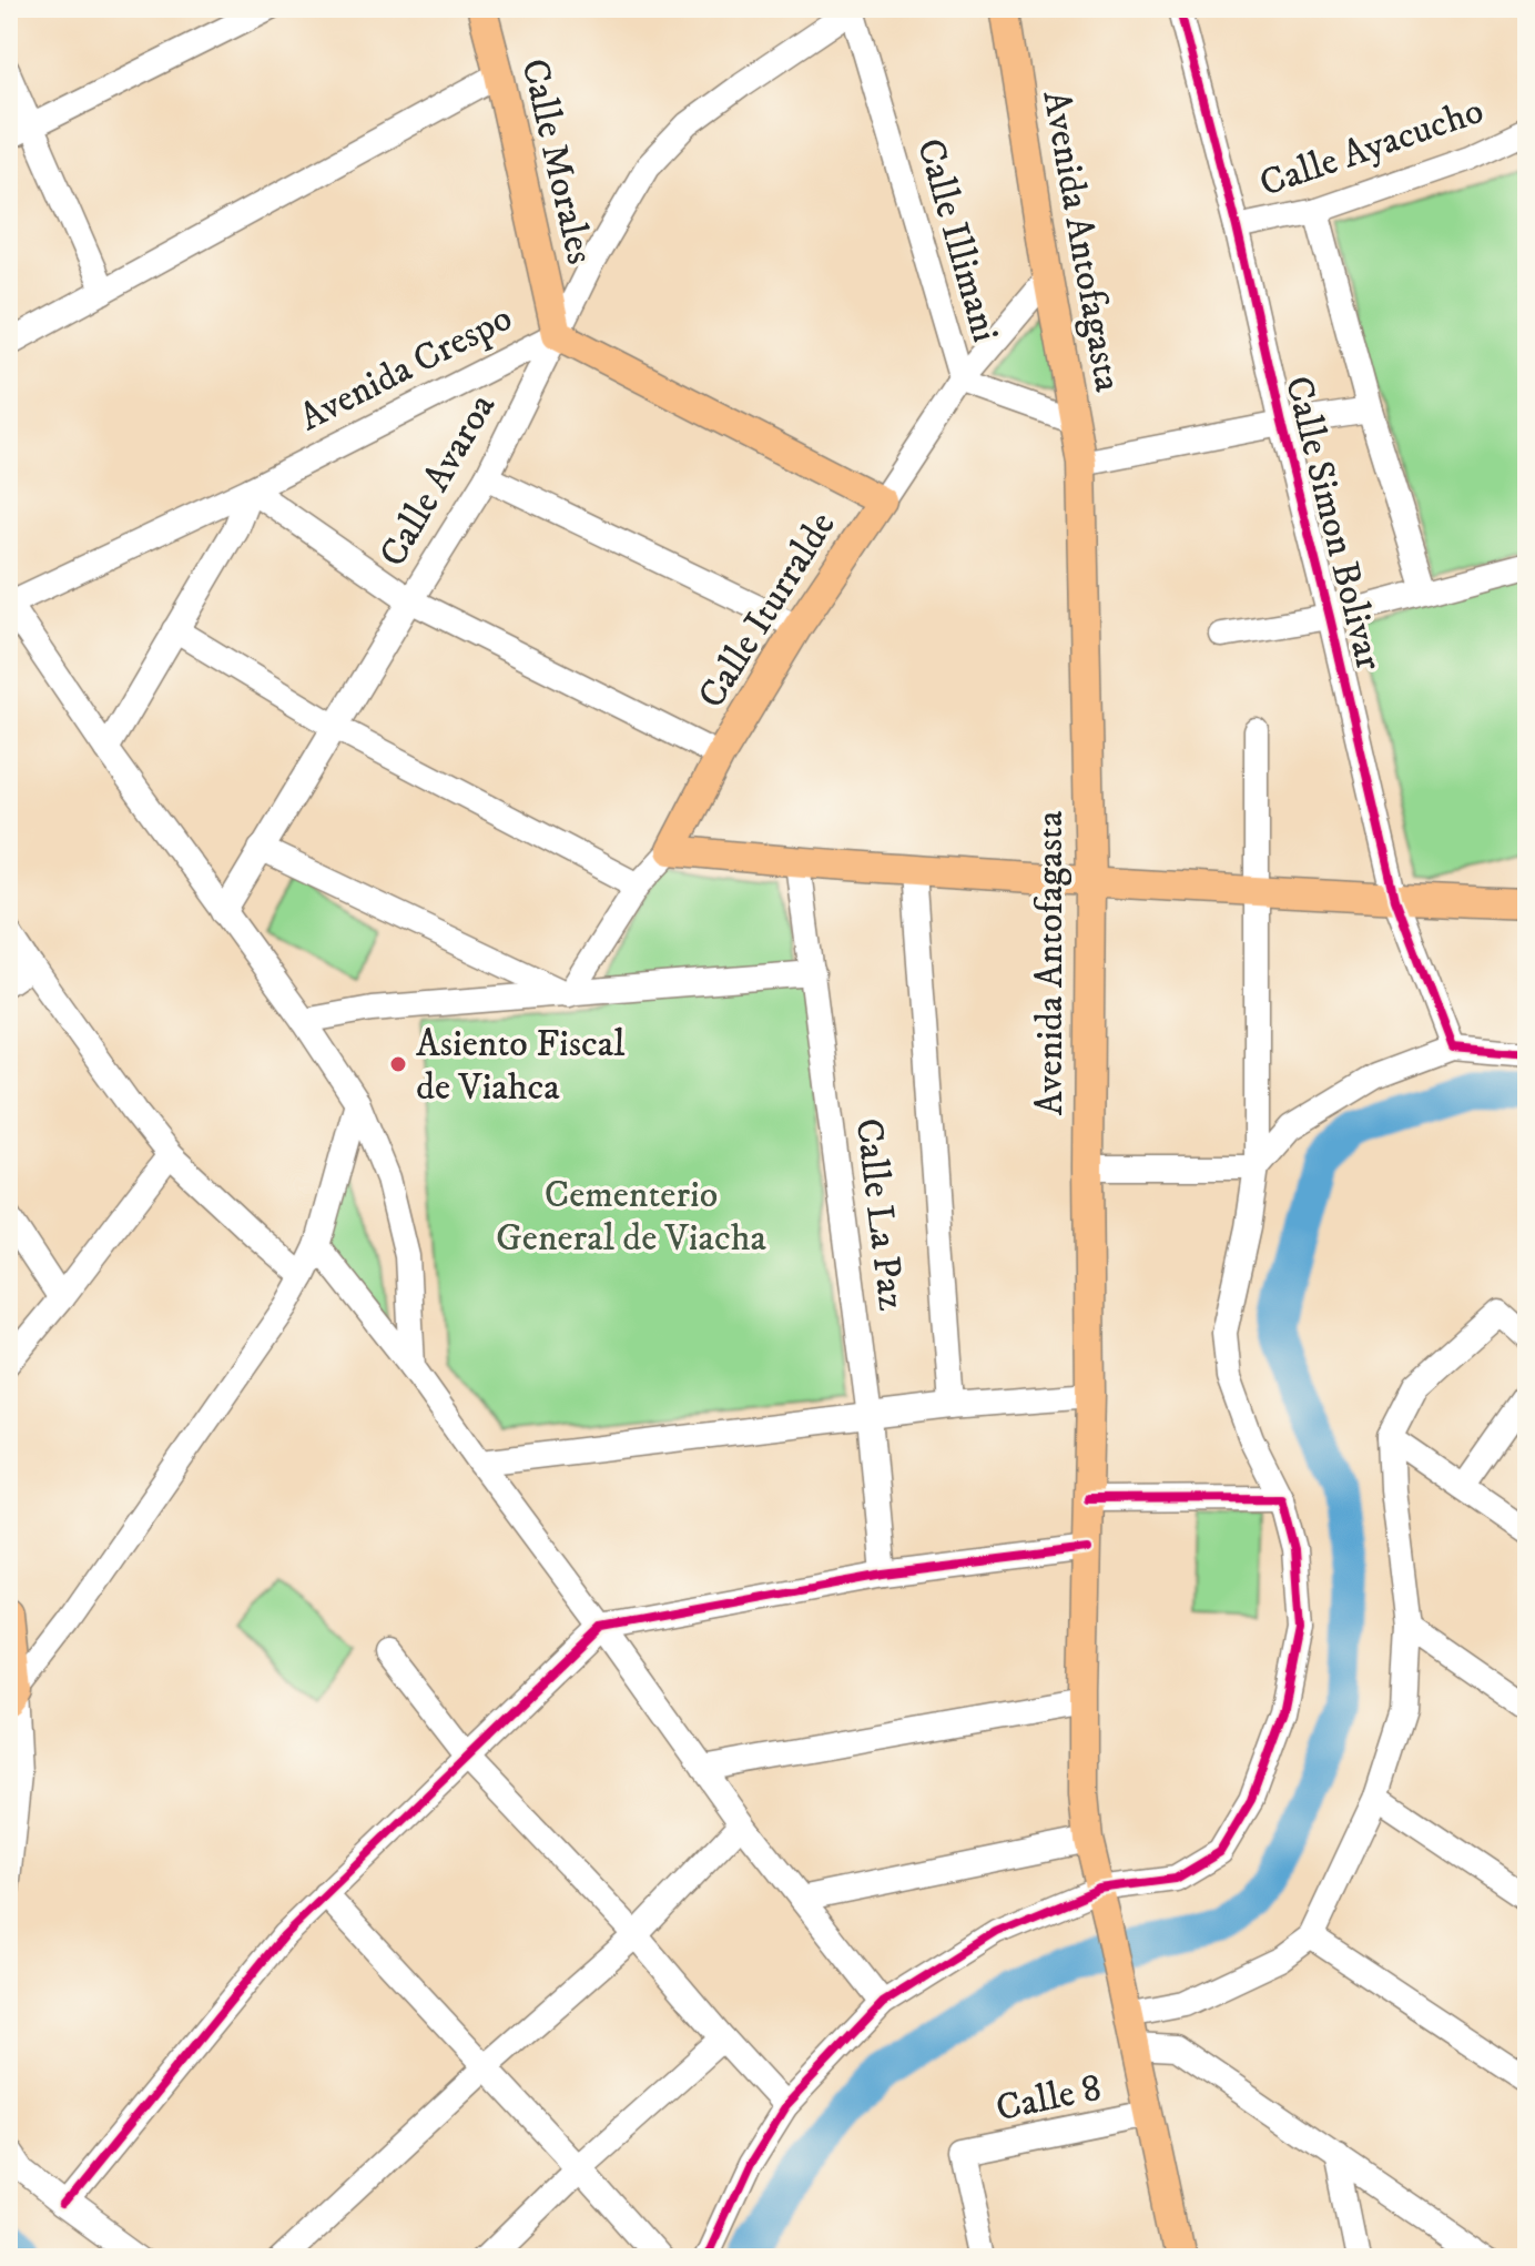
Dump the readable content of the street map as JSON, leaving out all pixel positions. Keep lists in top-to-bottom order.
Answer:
{
  "streets": {
    "main road": [
      "Calle Morales",
      "Avenida Antofagasta",
      "Avenida Crespo",
      "Calle Iturralde"
    ],
    "street": [
      "Calle Ayacucho",
      "Calle Illimani",
      "Calle Avaroa",
      "Calle Simon Bolivar",
      "Calle La Paz",
      "Calle 8"
    ]
  },
  "crossings": [
    ["Calle Ayacucho", "Calle Simon Bolivar"],
    ["Calle Morales", "Avenida Crespo"],
    ["Calle Morales", "Calle Avaroa"],
    ["Calle Illimani", "Avenida Antofagasta"],
    ["Calle Illimani", "Calle Avaroa"],
    ["Calle Illimani", "Calle Iturralde"],
    ["Avenida Antofagasta", "Calle Iturralde"],
    ["Avenida Antofagasta", "Calle 8"],
    ["Avenida Crespo", "Calle Avaroa"],
    ["Avenida Crespo", "Calle Iturralde"]
  ],
  "parks": ["Cementerio General de Viacha"],
  "places": ["Asiento Fiscal de Viahca"]
}
